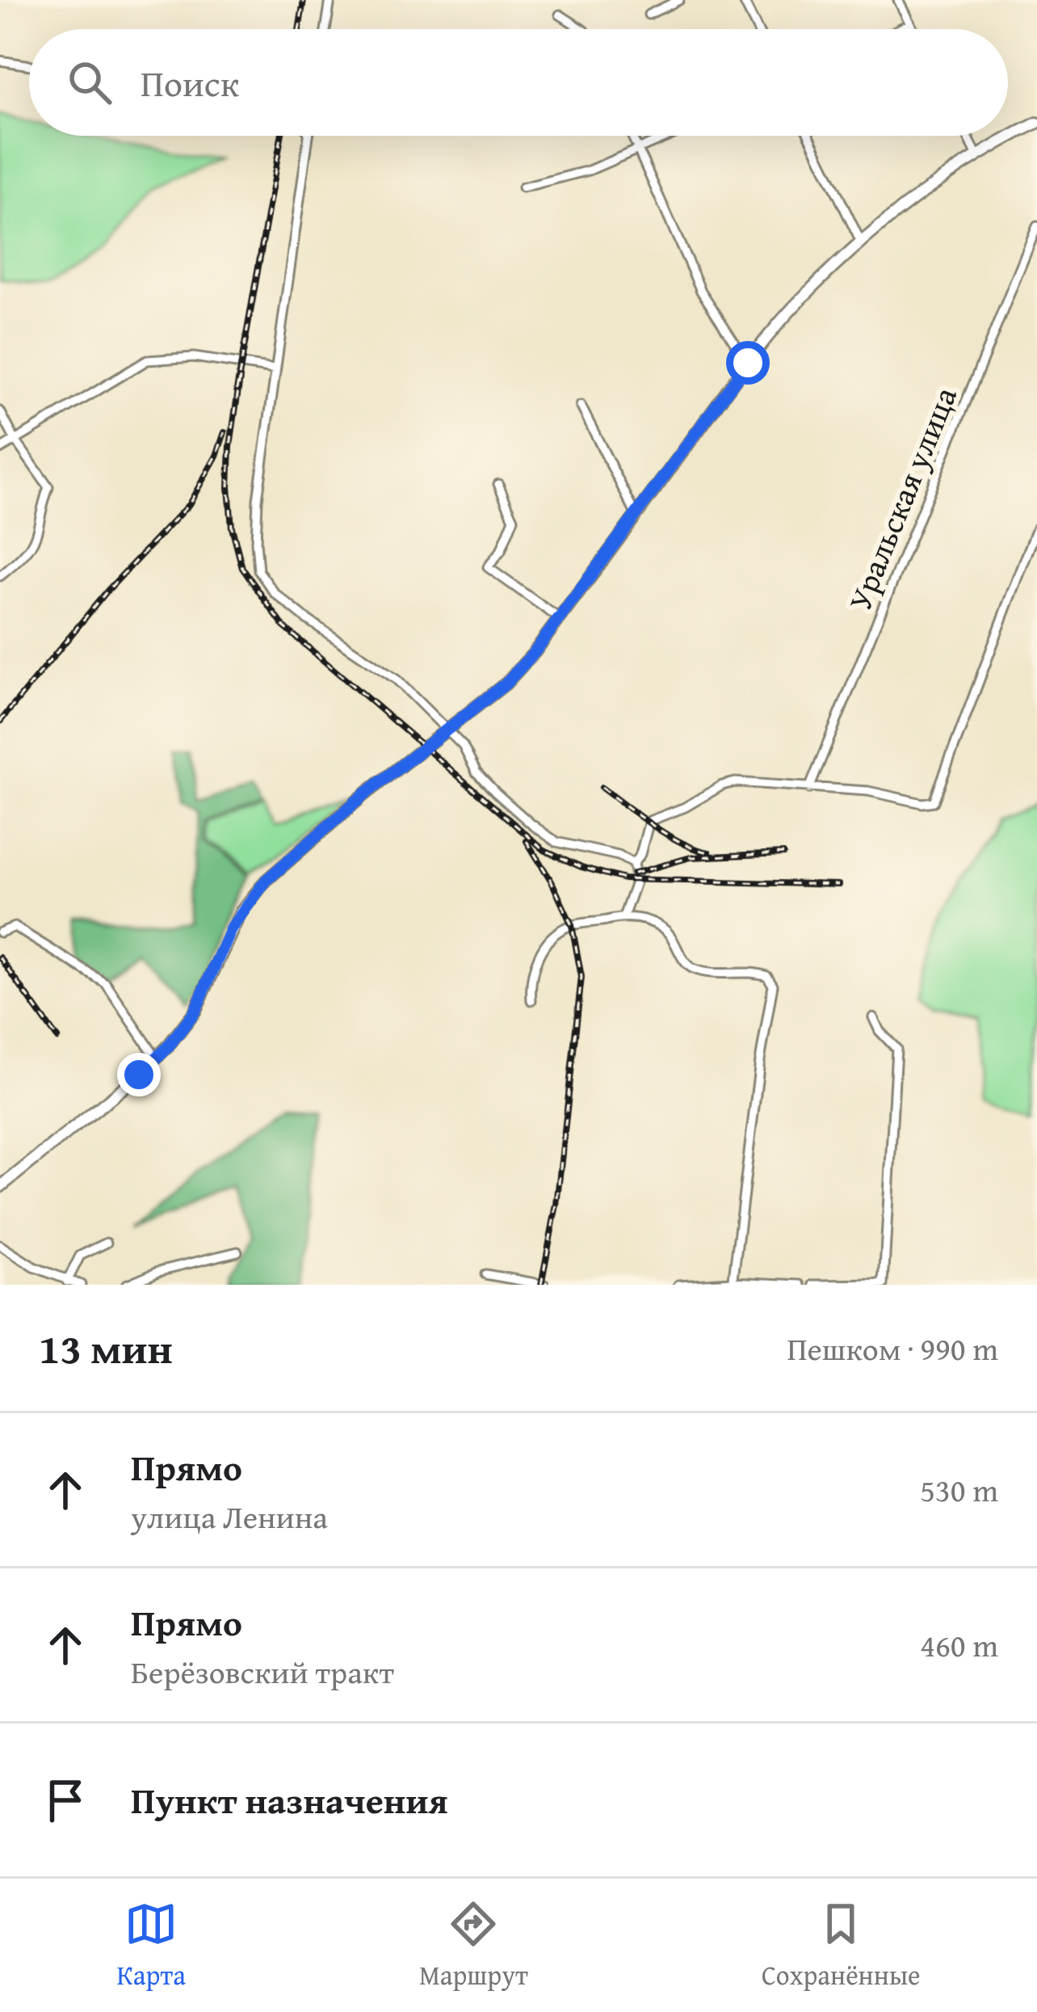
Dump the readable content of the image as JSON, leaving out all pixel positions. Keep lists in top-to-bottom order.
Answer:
{
  "streets": {
    "street": ["Уральская улица"]
  },
  "page": {
    "search": "Поиск",
    "heading": ["13 мин", "Пешком · 990 m"],
    "list": [
      ["Прямо", "улица Ленина", "530 m"],
      ["Прямо", "Берёзовский тракт", "460 m"],
      "Пункт назначения"
    ],
    "nav": ["Карта", "Маршрут", "Сохранённые"]
  }
}
